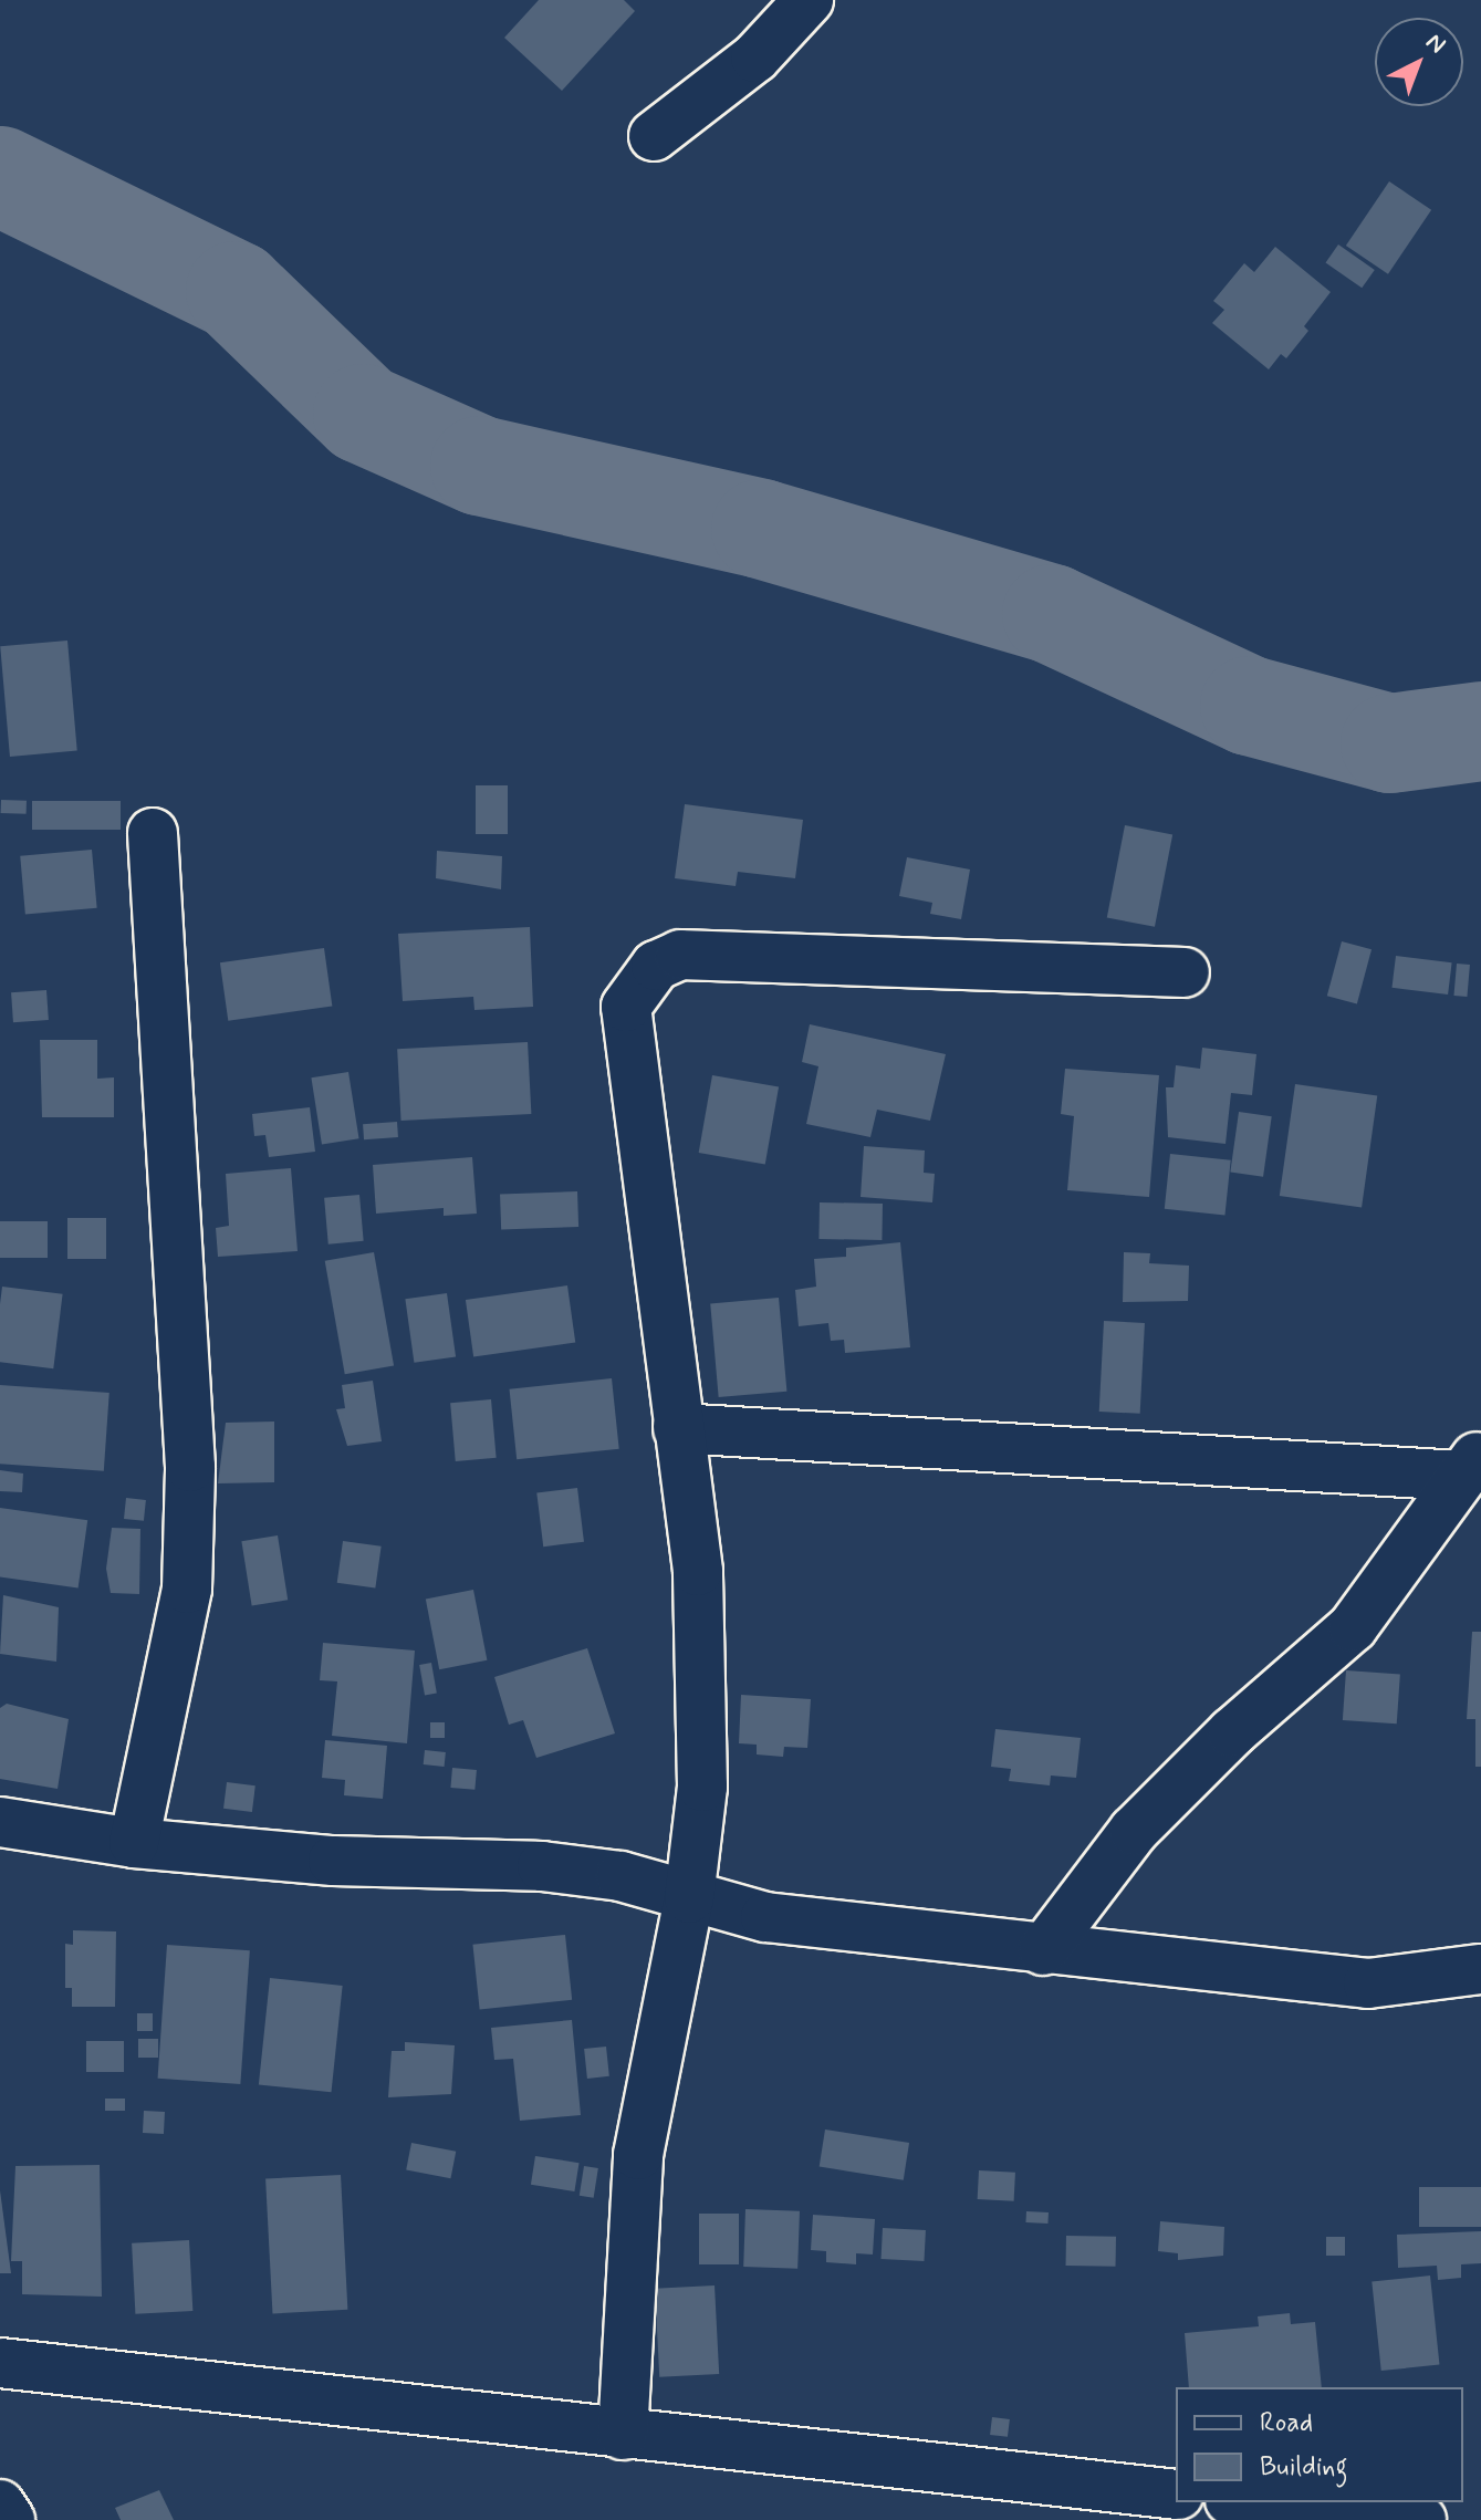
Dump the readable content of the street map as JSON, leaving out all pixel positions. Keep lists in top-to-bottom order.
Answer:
{
  "legend": ["Road", "Building"],
  "north": "top right"
}
